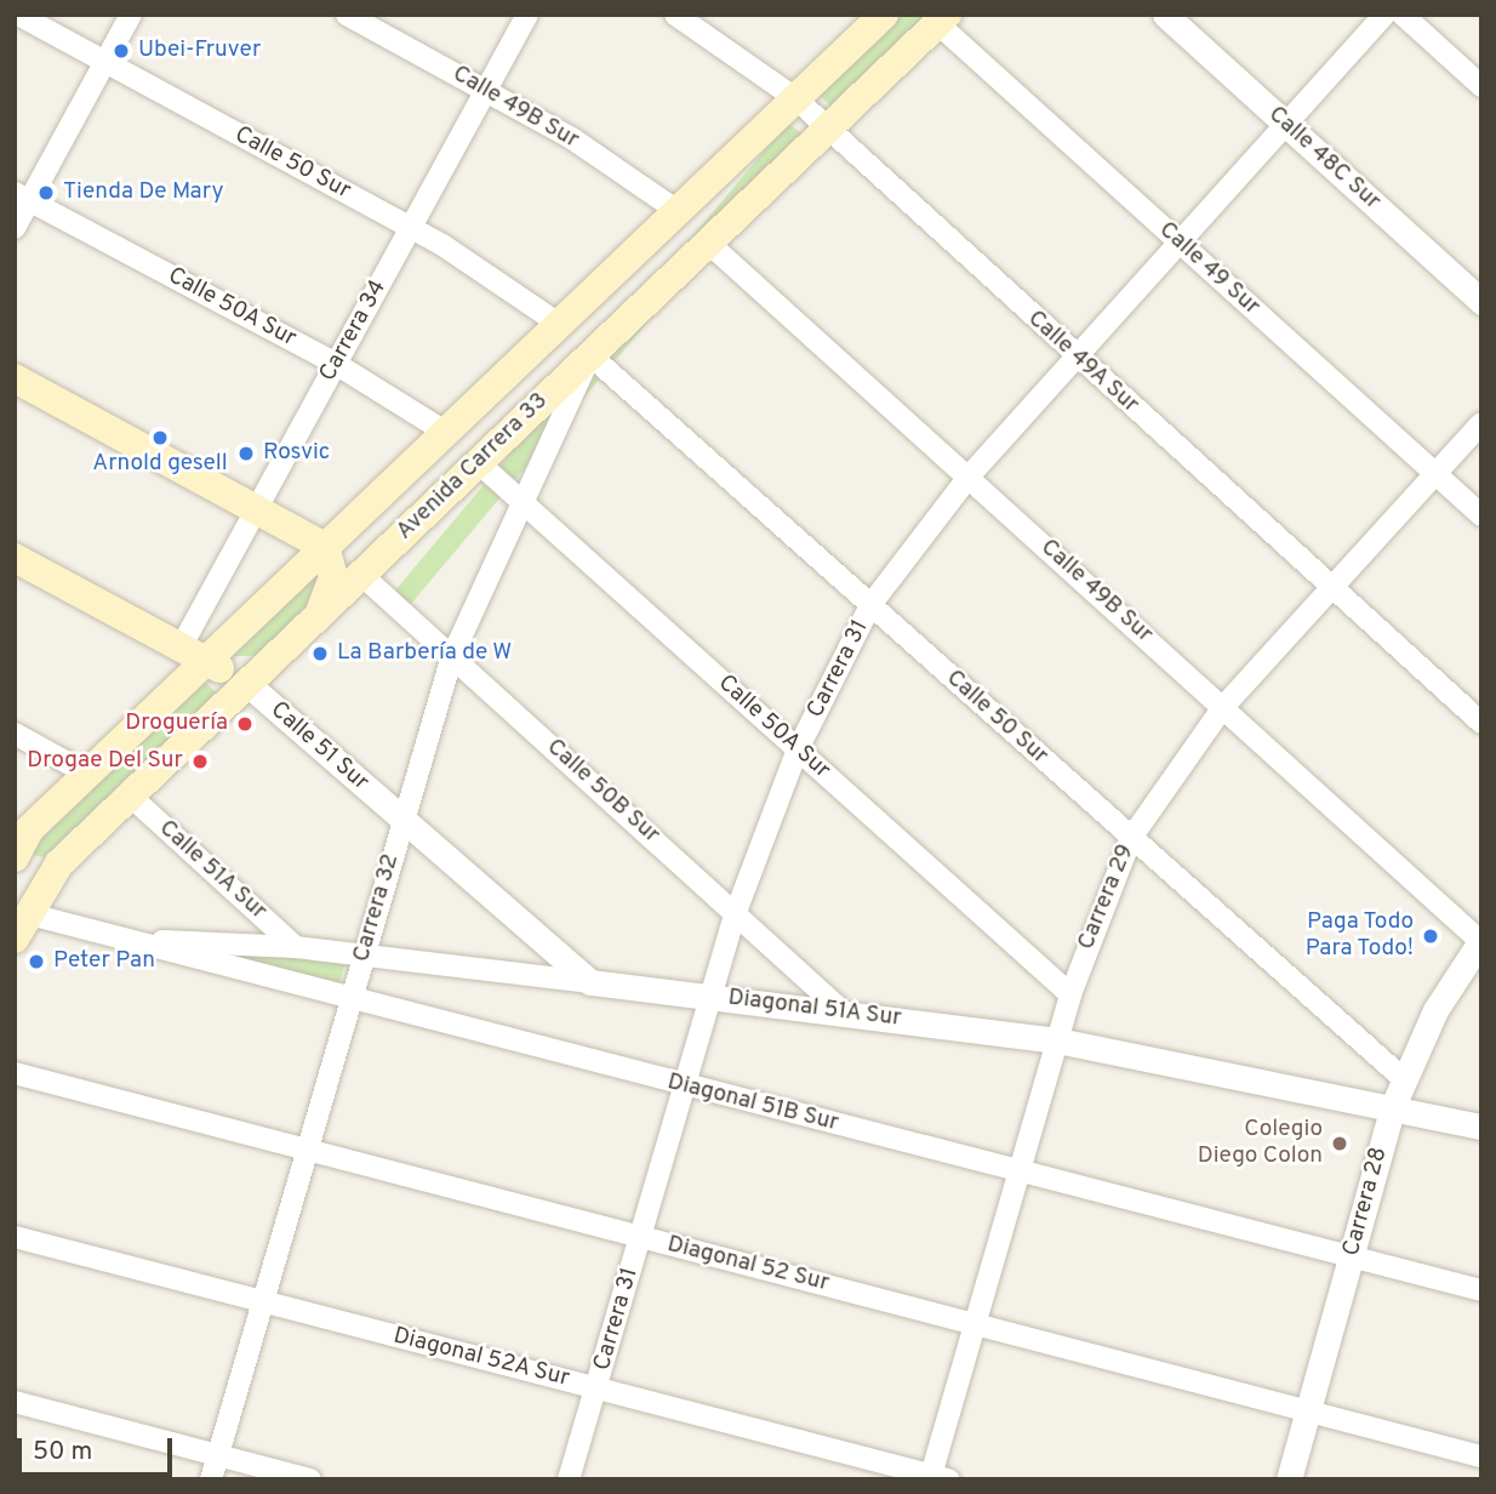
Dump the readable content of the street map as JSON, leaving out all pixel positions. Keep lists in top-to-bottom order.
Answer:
{
  "streets": {
    "main road": ["Avenida Carrera 33", "Calle 51 Sur"],
    "street": [
      "Calle 49B Sur",
      "Calle 48C Sur",
      "Calle 50 Sur",
      "Calle 49 Sur",
      "Calle 50A Sur",
      "Carrera 34",
      "Calle 49A Sur",
      "Carrera 31",
      "Calle 50B Sur",
      "Calle 51A Sur",
      "Carrera 29",
      "Carrera 32",
      "Diagonal 51A Sur",
      "Diagonal 51B Sur",
      "Carrera 28",
      "Diagonal 52 Sur",
      "Diagonal 52A Sur"
    ]
  },
  "crossings": [
    ["Calle 49B Sur", "Carrera 34"],
    ["Calle 49B Sur", "Avenida Carrera 33"],
    ["Calle 49B Sur", "Carrera 31"],
    ["Calle 49B Sur", "Carrera 29"],
    ["Calle 49B Sur", "Carrera 28"],
    ["Calle 48C Sur", "Carrera 31"],
    ["Calle 50 Sur", "Carrera 34"],
    ["Calle 50 Sur", "Avenida Carrera 33"],
    ["Calle 50 Sur", "Carrera 31"],
    ["Calle 50 Sur", "Carrera 29"],
    ["Calle 50 Sur", "Carrera 32"],
    ["Calle 50 Sur", "Carrera 28"],
    ["Calle 49 Sur", "Avenida Carrera 33"],
    ["Calle 49 Sur", "Carrera 31"],
    ["Calle 49 Sur", "Carrera 29"],
    ["Calle 50A Sur", "Carrera 34"],
    ["Calle 50A Sur", "Avenida Carrera 33"],
    ["Calle 50A Sur", "Carrera 31"],
    ["Calle 50A Sur", "Carrera 29"],
    ["Calle 50A Sur", "Carrera 32"],
    ["Carrera 34", "Avenida Carrera 33"],
    ["Carrera 34", "Calle 51 Sur"],
    ["Calle 49A Sur", "Avenida Carrera 33"],
    ["Calle 49A Sur", "Carrera 31"],
    ["Calle 49A Sur", "Carrera 29"],
    ["Avenida Carrera 33", "Calle 51 Sur"],
    ["Avenida Carrera 33", "Calle 50B Sur"],
    ["Avenida Carrera 33", "Calle 51A Sur"],
    ["Avenida Carrera 33", "Carrera 32"],
    ["Avenida Carrera 33", "Diagonal 51B Sur"],
    ["Carrera 31", "Calle 50B Sur"],
    ["Carrera 31", "Diagonal 51A Sur"],
    ["Carrera 31", "Diagonal 51B Sur"],
    ["Carrera 31", "Diagonal 52 Sur"],
    ["Carrera 31", "Diagonal 52A Sur"],
    ["Calle 51 Sur", "Carrera 32"],
    ["Calle 51 Sur", "Diagonal 51A Sur"],
    ["Calle 50B Sur", "Carrera 32"],
    ["Calle 50B Sur", "Diagonal 51A Sur"],
    ["Calle 51A Sur", "Diagonal 51A Sur"],
    ["Carrera 29", "Diagonal 51A Sur"],
    ["Carrera 29", "Diagonal 51B Sur"],
    ["Carrera 29", "Diagonal 52 Sur"],
    ["Carrera 29", "Diagonal 52A Sur"],
    ["Carrera 32", "Diagonal 51A Sur"],
    ["Carrera 32", "Diagonal 51B Sur"],
    ["Carrera 32", "Diagonal 52 Sur"],
    ["Carrera 32", "Diagonal 52A Sur"],
    ["Diagonal 51A Sur", "Diagonal 51B Sur"],
    ["Diagonal 51A Sur", "Carrera 28"],
    ["Diagonal 51B Sur", "Carrera 28"],
    ["Carrera 28", "Diagonal 52 Sur"]
  ],
  "places": [
    "Ubei-Fruver",
    "Tienda De Mary",
    "Arnold gesell",
    "Rosvic",
    "La Barbería de W",
    "Droguería",
    "Drogae Del Sur",
    "Paga Todo Para Todo!",
    "Peter Pan",
    "Colegio Diego Colon"
  ],
  "scale_bar": "50 m"
}
